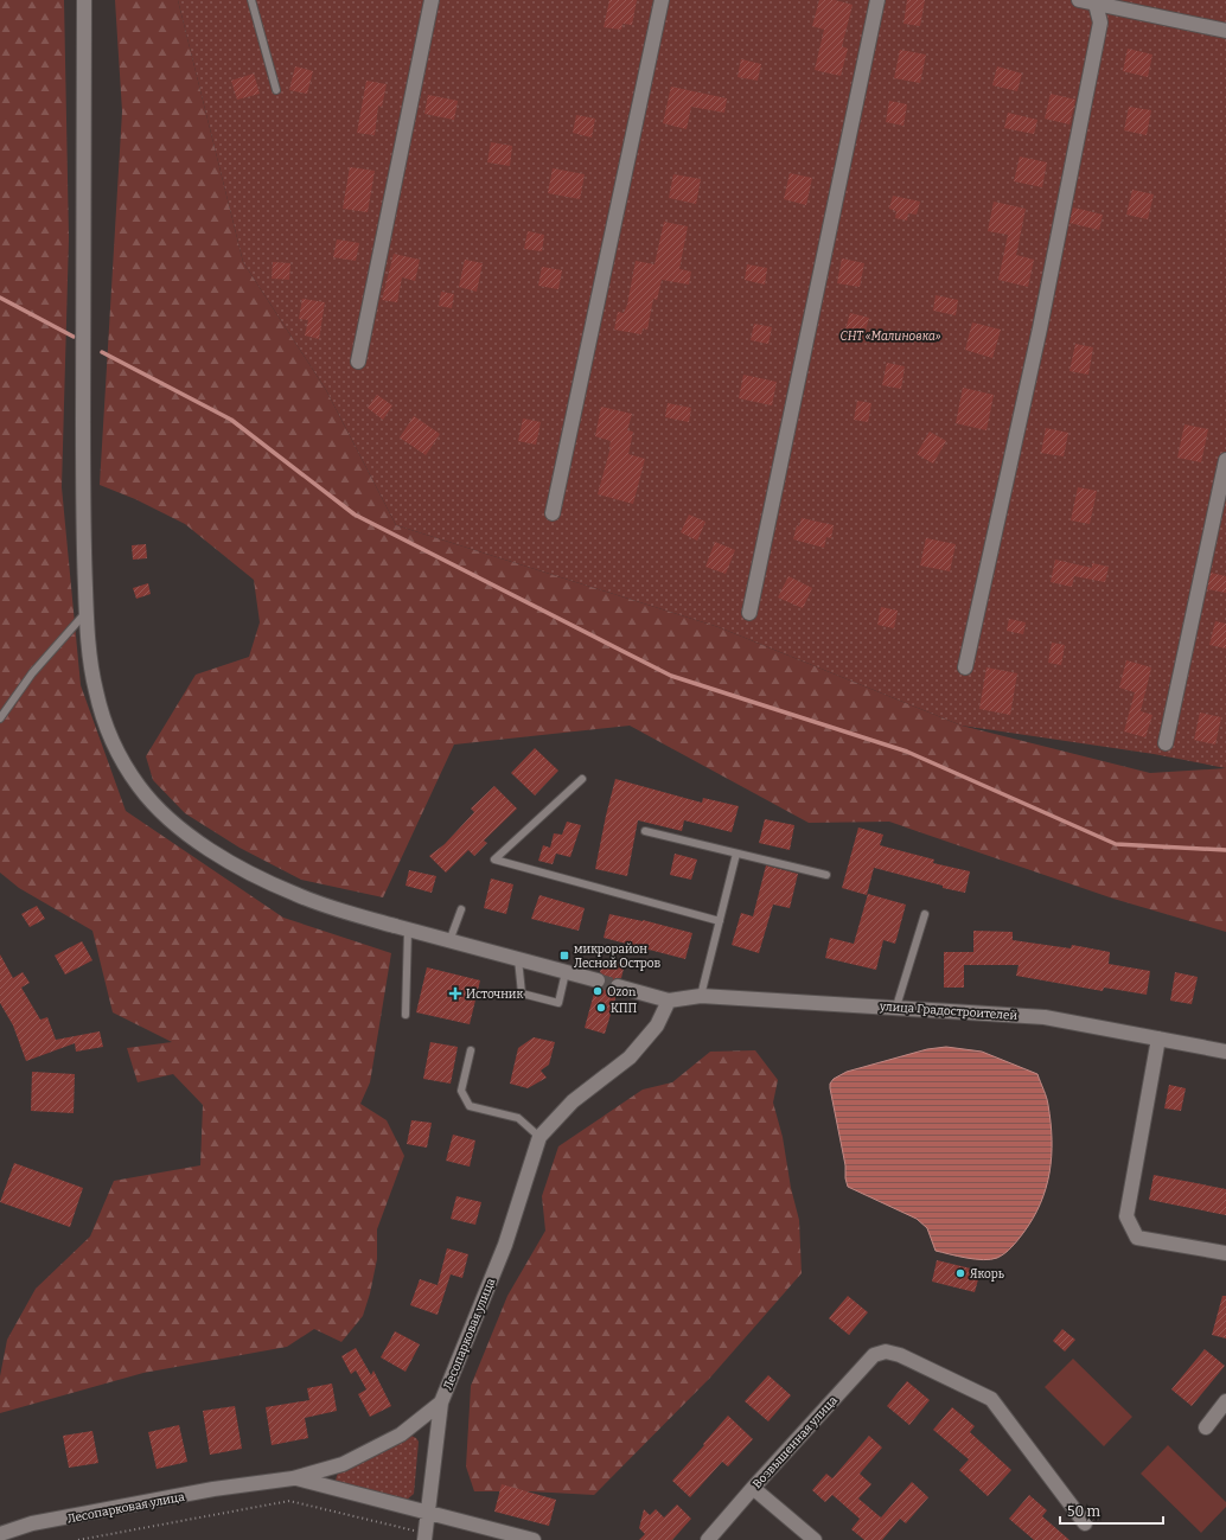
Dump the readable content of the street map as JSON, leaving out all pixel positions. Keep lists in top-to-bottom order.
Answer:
{
  "streets": {
    "street": ["улица Градостроителей", "Лесопарковая улица", "Возвышенная улица"]
  },
  "crossings": [
    ["улица Градостроителей", "Лесопарковая улица"]
  ],
  "parks": ["СНТ «Малиновка»"],
  "places": {
    "transit": ["микрорайон Лесной Остров"],
    "other": ["Ozon", "КПП", "Якорь"],
    "health": ["Источник"]
  },
  "scale_bar": "50 m"
}
